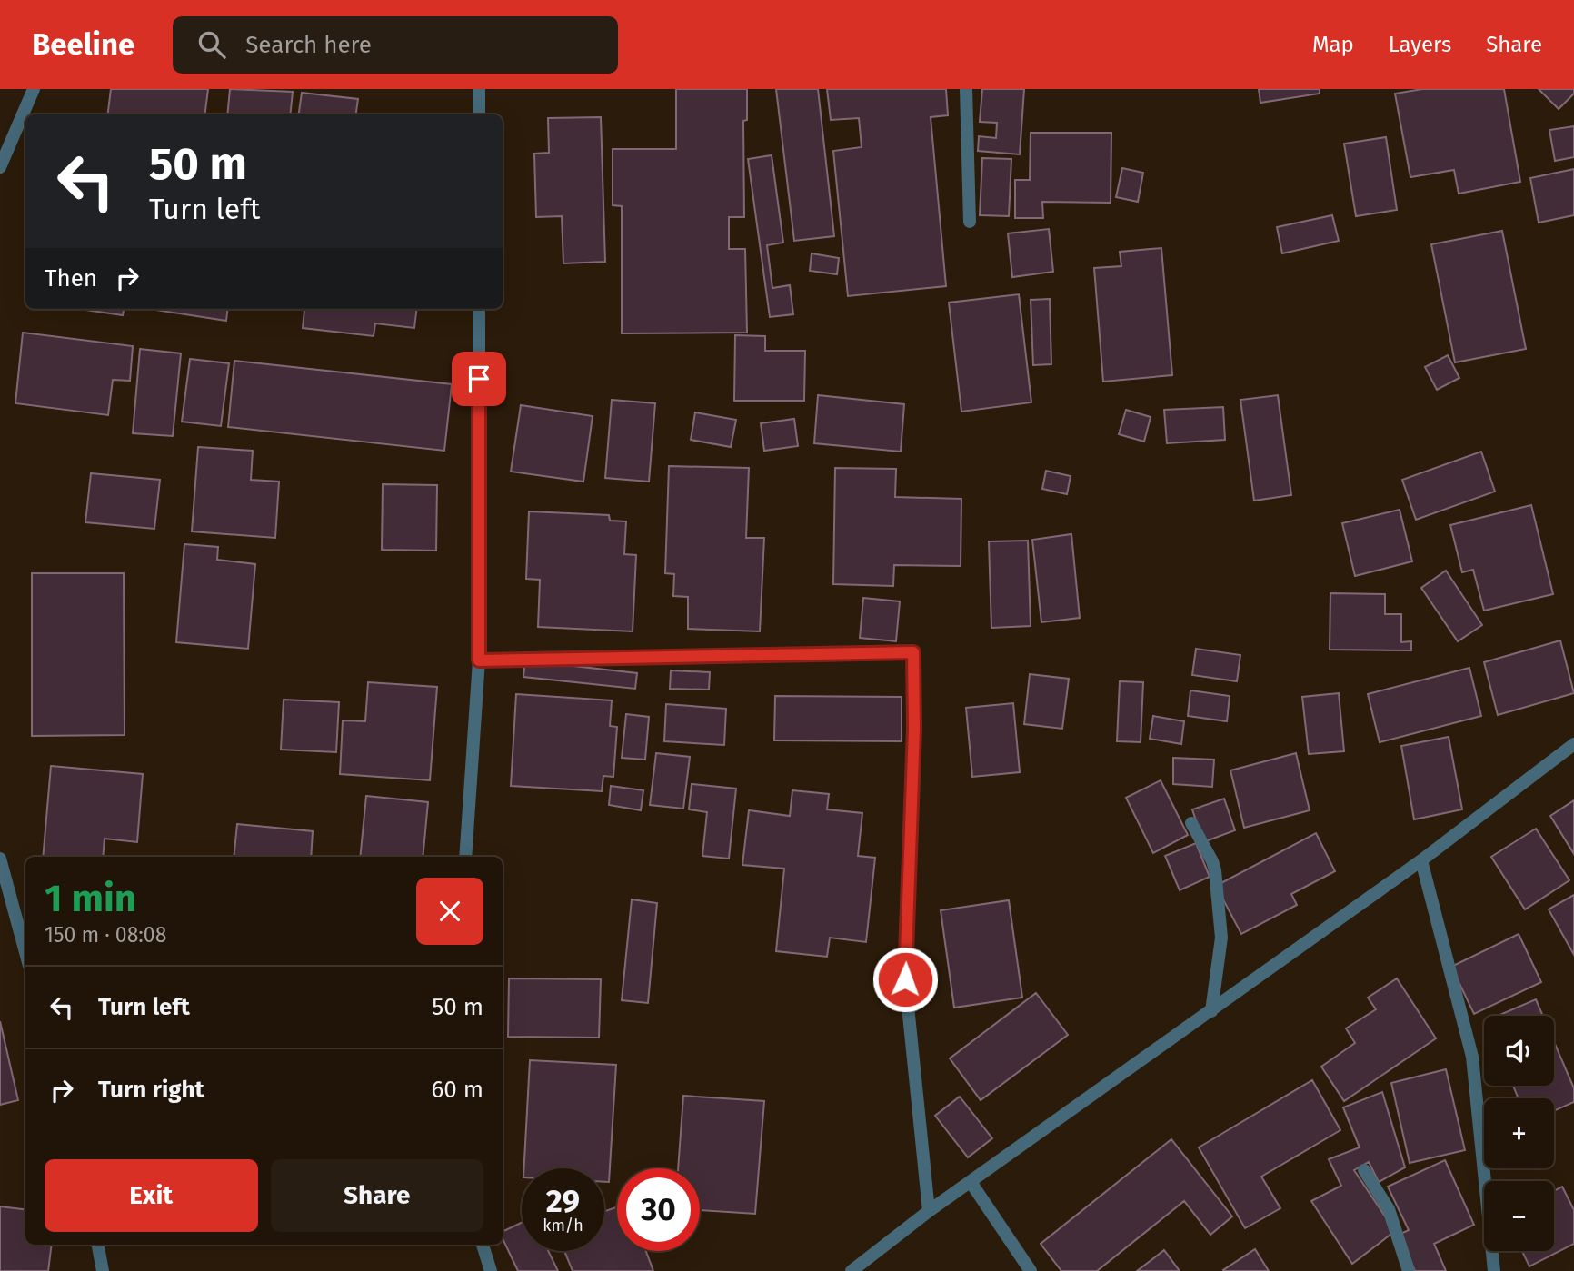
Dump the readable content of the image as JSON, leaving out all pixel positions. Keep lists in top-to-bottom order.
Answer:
{
  "page": {
    "header": "Beeline",
    "search": "Search here",
    "nav": ["Map", "Layers", "Share"],
    "turn": ["50 m", "Turn left"],
    "then": "Then",
    "heading": ["1 min", "150 m · 08:08"],
    "list": [
      {
        "name": "Turn left",
        "value": "50 m"
      },
      {
        "name": "Turn right",
        "value": "60 m"
      }
    ],
    "map_buttons": ["+", "−"],
    "buttons": ["Exit", "Share"],
    "speed": "29 km/h",
    "limit": "30"
  }
}
